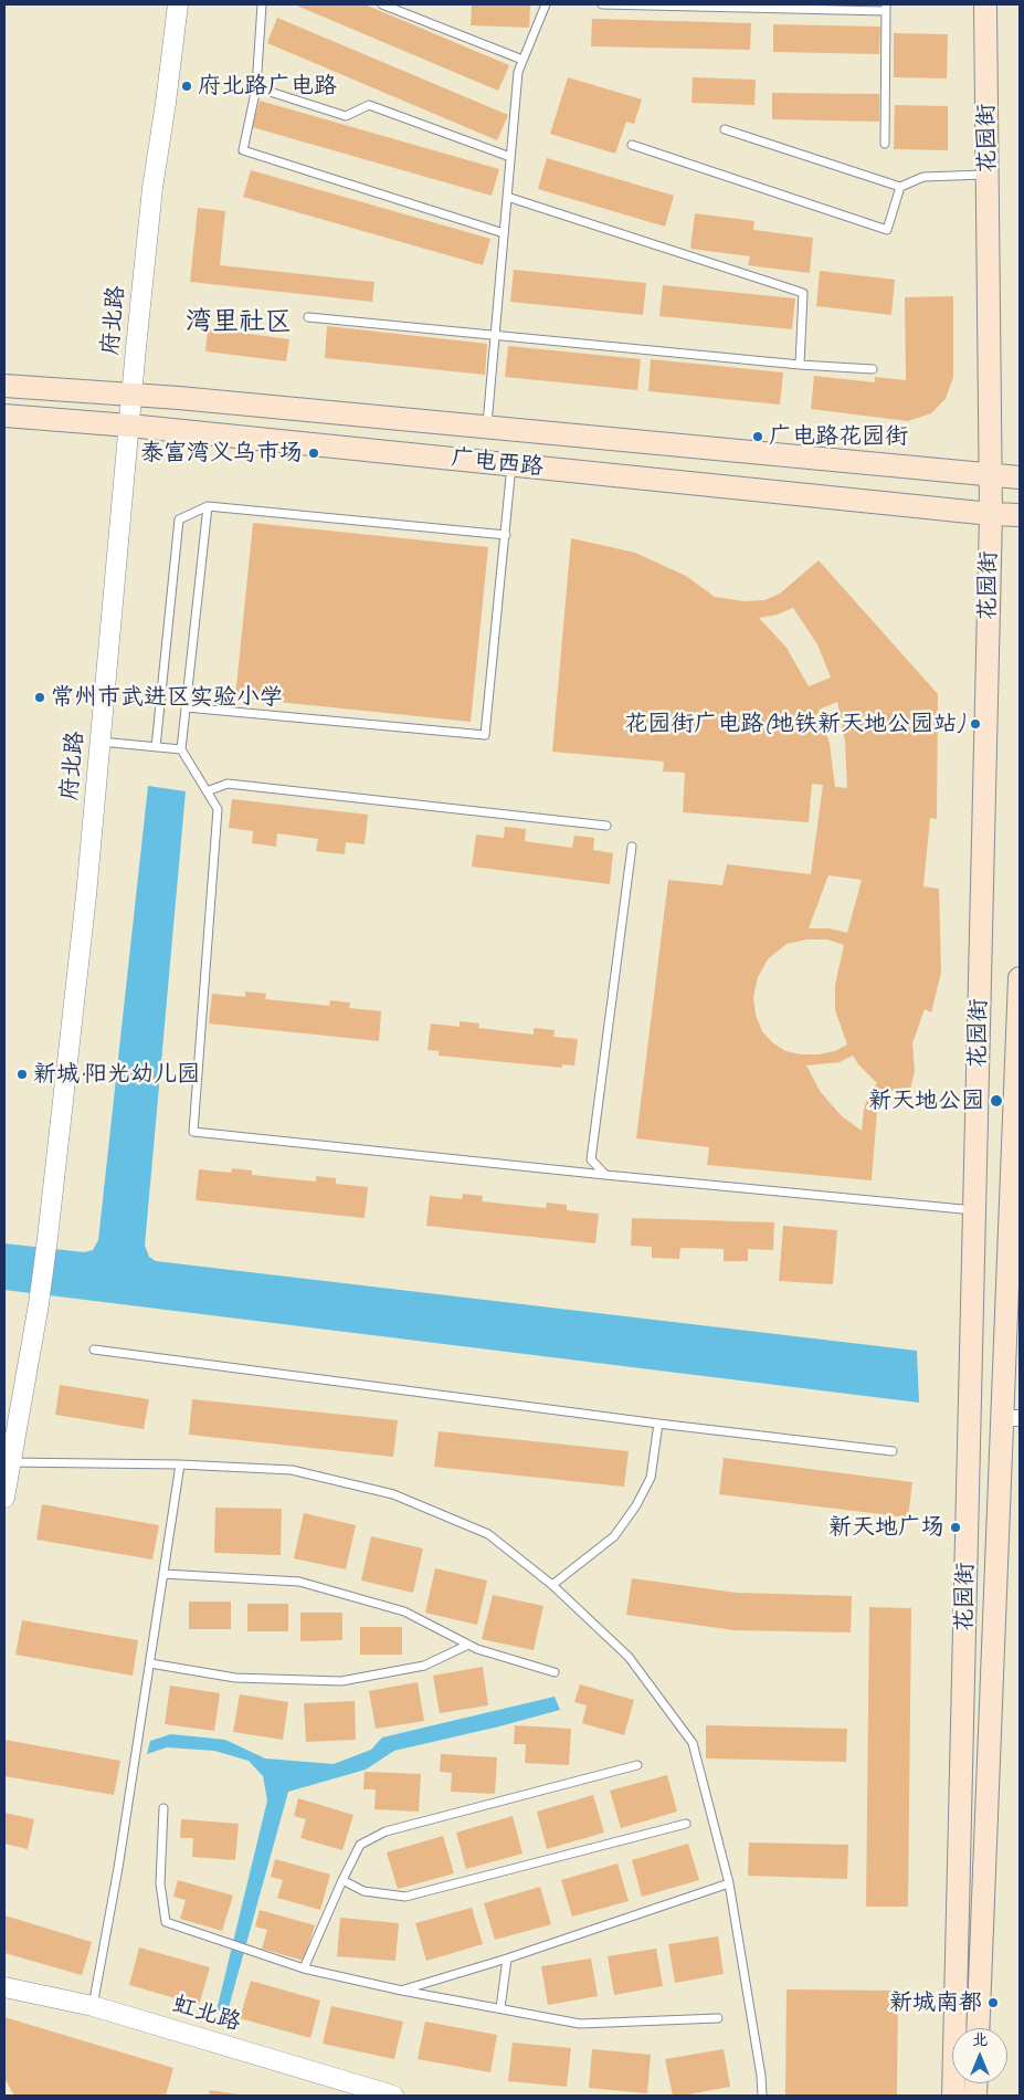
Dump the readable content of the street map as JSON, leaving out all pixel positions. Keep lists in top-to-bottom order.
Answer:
{
  "streets": {
    "main road": ["花园街", "广电西路"],
    "street": ["府北路", "虹北路"]
  },
  "crossings": [
    ["花园街", "广电西路"],
    ["府北路", "广电西路"]
  ],
  "districts": ["湾里社区"],
  "places": [
    "府北路广电路",
    "广电路花园街",
    "泰富湾义乌市场",
    "常州市武进区实验小学",
    "花园街广电路(地铁新天地公园站)",
    "新城·阳光幼儿园",
    "新天地公园",
    "新天地广场",
    "新城南都"
  ],
  "north": "top"
}
